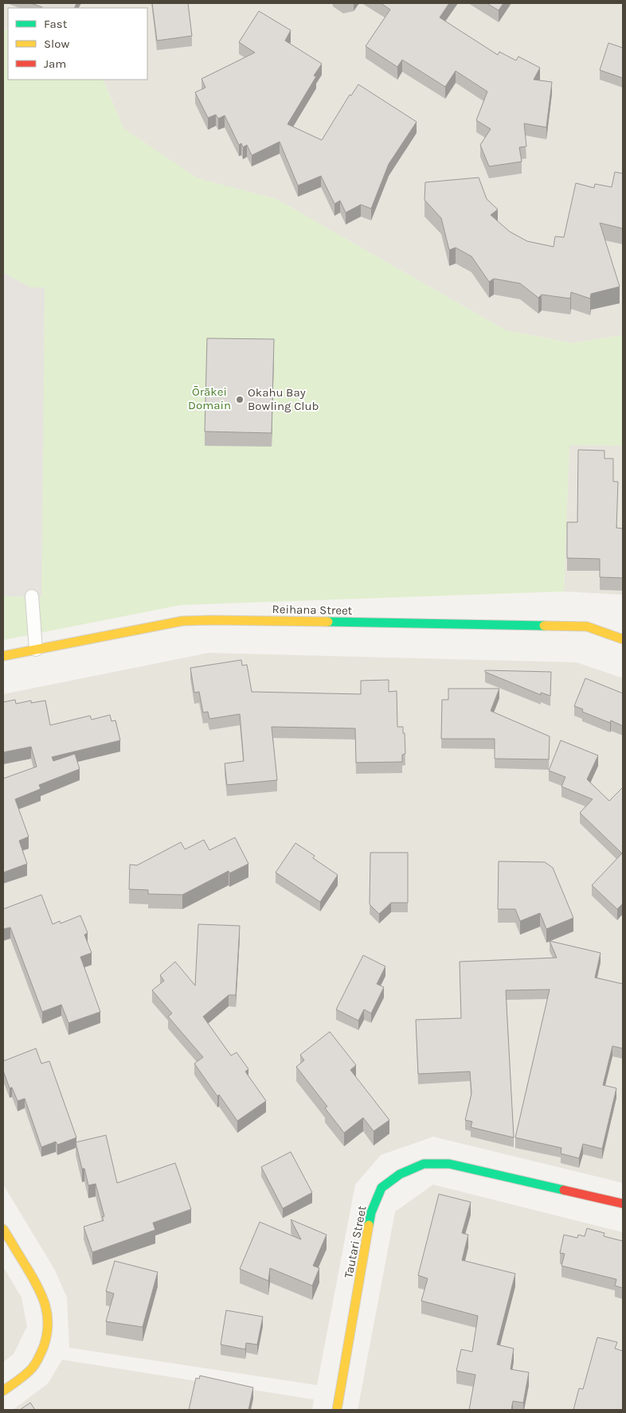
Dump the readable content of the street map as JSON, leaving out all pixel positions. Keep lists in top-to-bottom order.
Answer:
{
  "streets": {
    "street": ["Reihana Street", "Tautari Street"]
  },
  "parks": ["Ōrākei Domain"],
  "places": ["Okahu Bay Bowling Club"],
  "legend": ["Fast", "Slow", "Jam"]
}
